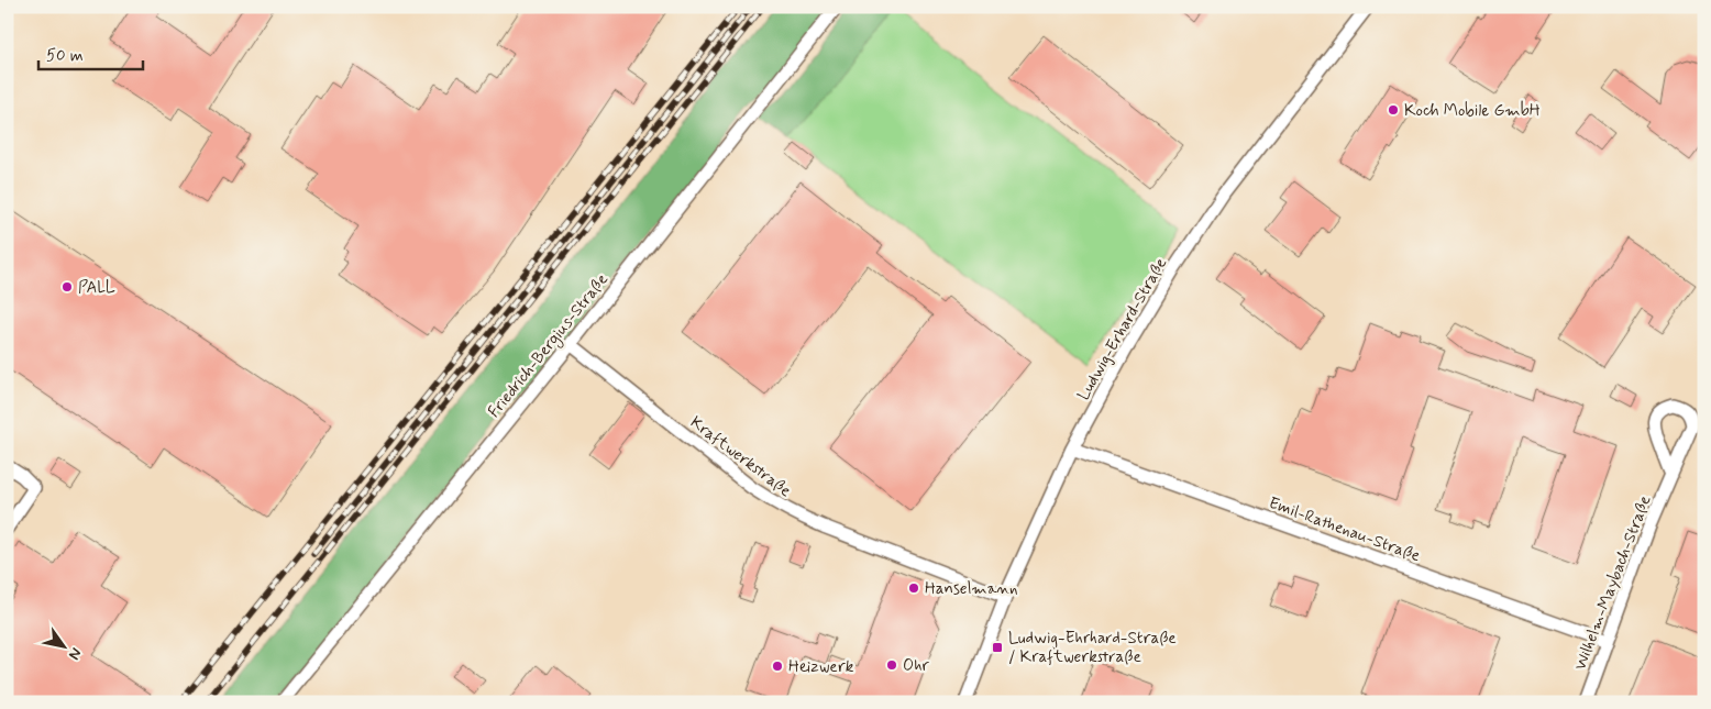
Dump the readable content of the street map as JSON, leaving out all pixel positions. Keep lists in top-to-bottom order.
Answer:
{
  "streets": {
    "street": [
      "Ludwig-Erhard-Straße",
      "Friedrich-Bergius-Straße",
      "Kraftwerkstraße",
      "Emil-Rathenau-Straße",
      "Wilhelm-Maybach-Straße"
    ]
  },
  "crossings": [
    ["Ludwig-Erhard-Straße", "Kraftwerkstraße"],
    ["Ludwig-Erhard-Straße", "Emil-Rathenau-Straße"],
    ["Friedrich-Bergius-Straße", "Kraftwerkstraße"],
    ["Emil-Rathenau-Straße", "Wilhelm-Maybach-Straße"]
  ],
  "places": {
    "other": [
      "Koch Mobile GmbH",
      "PALL",
      "Hanselmann",
      "Ohr",
      "Heizwerk"
    ],
    "transit": ["Ludwig-Ehrhard-Straße / Kraftwerkstraße"]
  },
  "scale_bar": "50 m",
  "north": "bottom right"
}
